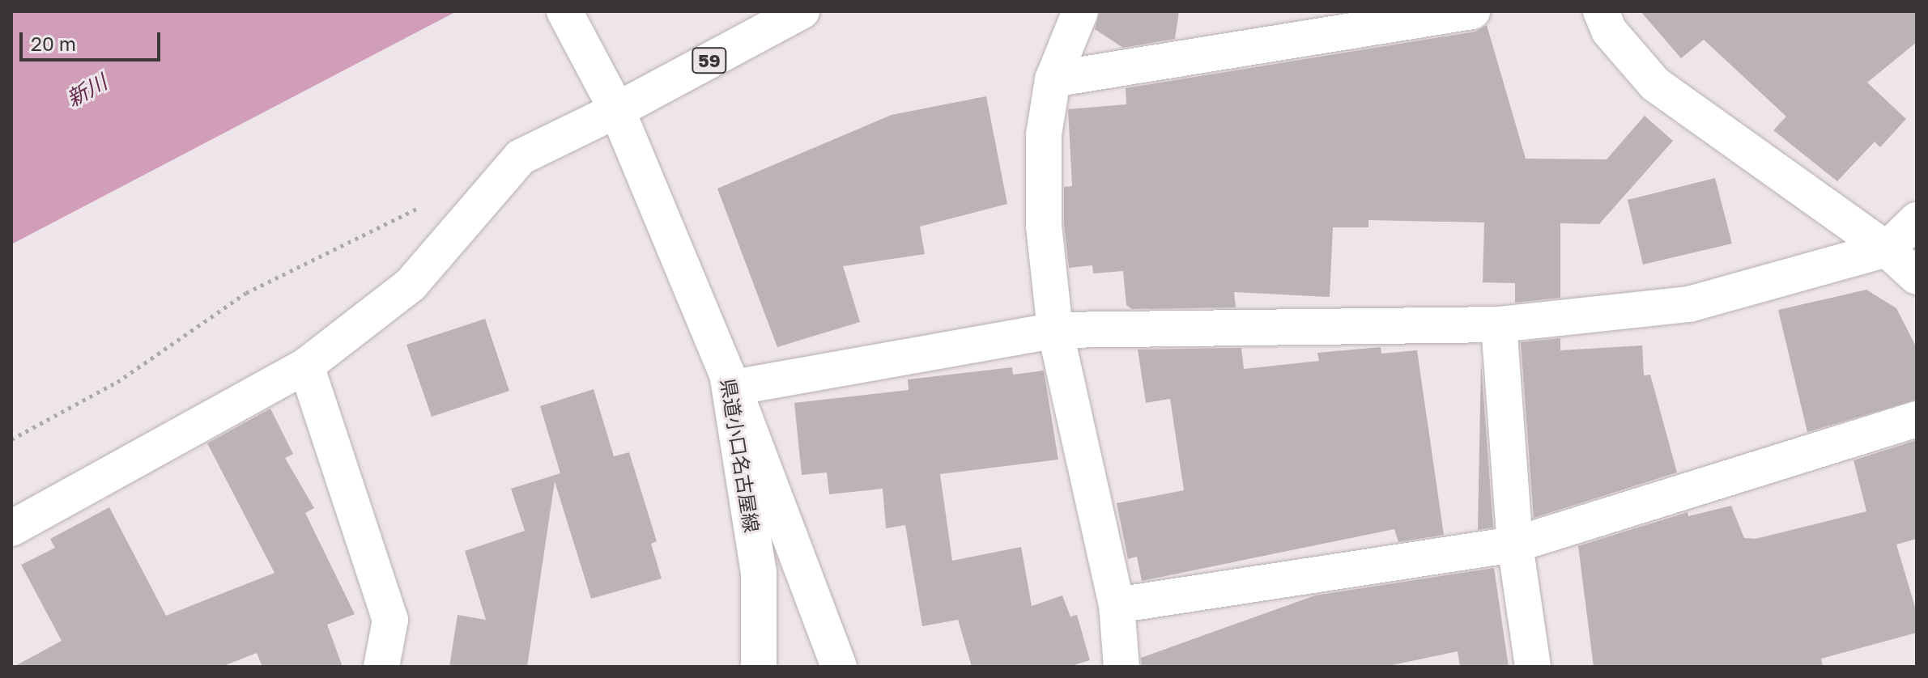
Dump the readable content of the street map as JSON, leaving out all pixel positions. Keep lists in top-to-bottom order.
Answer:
{
  "streets": {
    "street": ["59", "県道小口名古屋線"]
  },
  "crossings": [
    ["59", "県道小口名古屋線"]
  ],
  "water": ["新川"],
  "scale_bar": "20 m"
}
